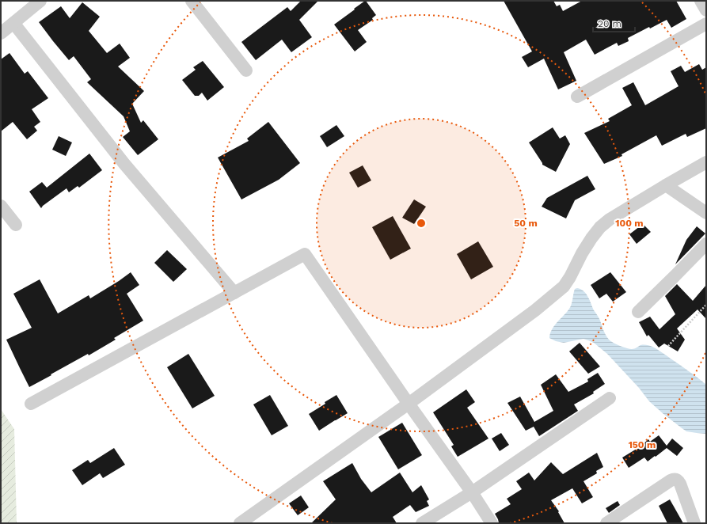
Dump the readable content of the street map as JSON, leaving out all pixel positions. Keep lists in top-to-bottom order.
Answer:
{
  "scale_bar": "20 m",
  "rings": ["50 m", "100 m", "150 m"]
}
